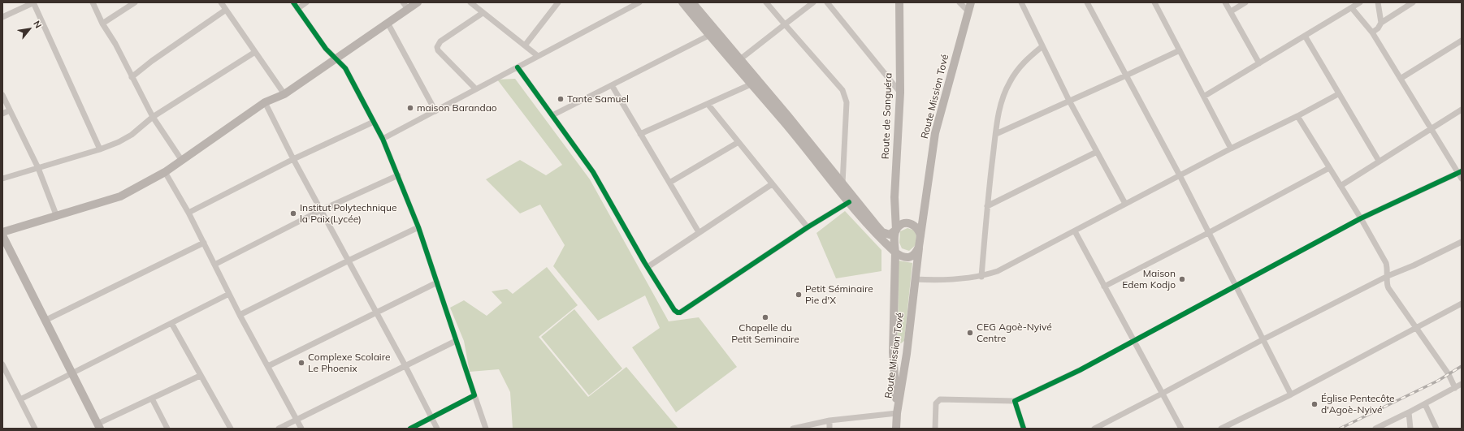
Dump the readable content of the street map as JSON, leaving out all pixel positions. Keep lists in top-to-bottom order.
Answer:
{
  "streets": {
    "street": ["Route Mission Tové", "Route de Sanguéra"]
  },
  "crossings": [
    ["Route Mission Tové", "Route de Sanguéra"]
  ],
  "places": [
    "Tante Samuel",
    "maison Barandao",
    "Institut Polytechnique la Paix(Lycée)",
    "Maison Edem Kodjo",
    "Petit Séminaire Pie d'X",
    "Chapelle du Petit Seminaire",
    "CEG Agoè-Nyivé Centre",
    "Complexe Scolaire Le Phoenix",
    "Église Pentecôte d'Agoè-Nyivé"
  ],
  "north": "top right"
}
